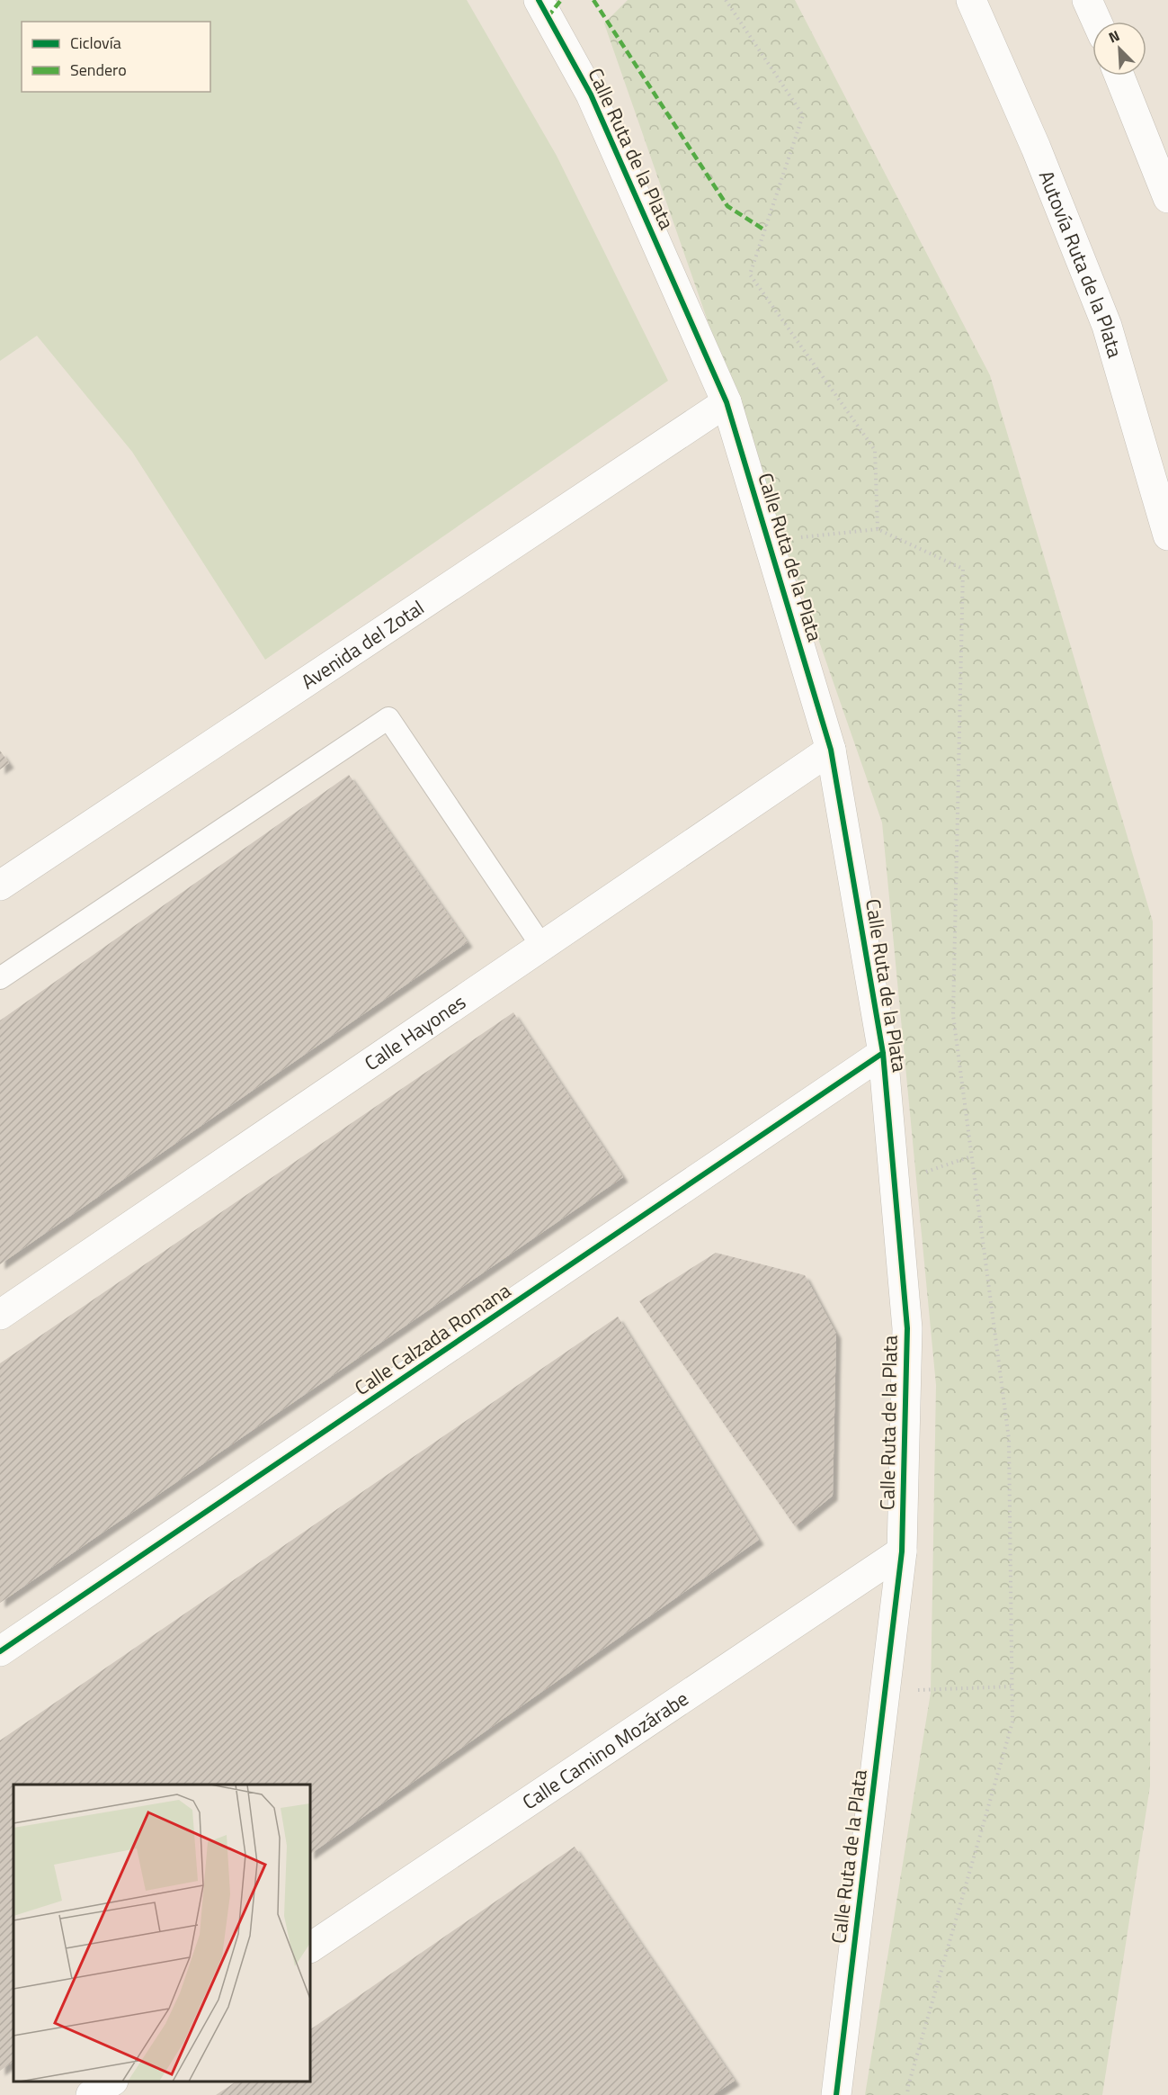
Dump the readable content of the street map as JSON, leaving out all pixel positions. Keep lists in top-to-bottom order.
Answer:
{
  "streets": {
    "main road": [
      "Calle Ruta de la Plata",
      "Autovía Ruta de la Plata",
      "Avenida del Zotal",
      "Calle Hayones",
      "Calle Calzada Romana",
      "Calle Camino Mozárabe"
    ]
  },
  "crossings": [
    ["Calle Ruta de la Plata", "Avenida del Zotal"],
    ["Calle Ruta de la Plata", "Calle Hayones"],
    ["Calle Ruta de la Plata", "Calle Calzada Romana"],
    ["Calle Ruta de la Plata", "Calle Camino Mozárabe"]
  ],
  "legend": ["Ciclovía", "Sendero"],
  "north": "top left"
}
